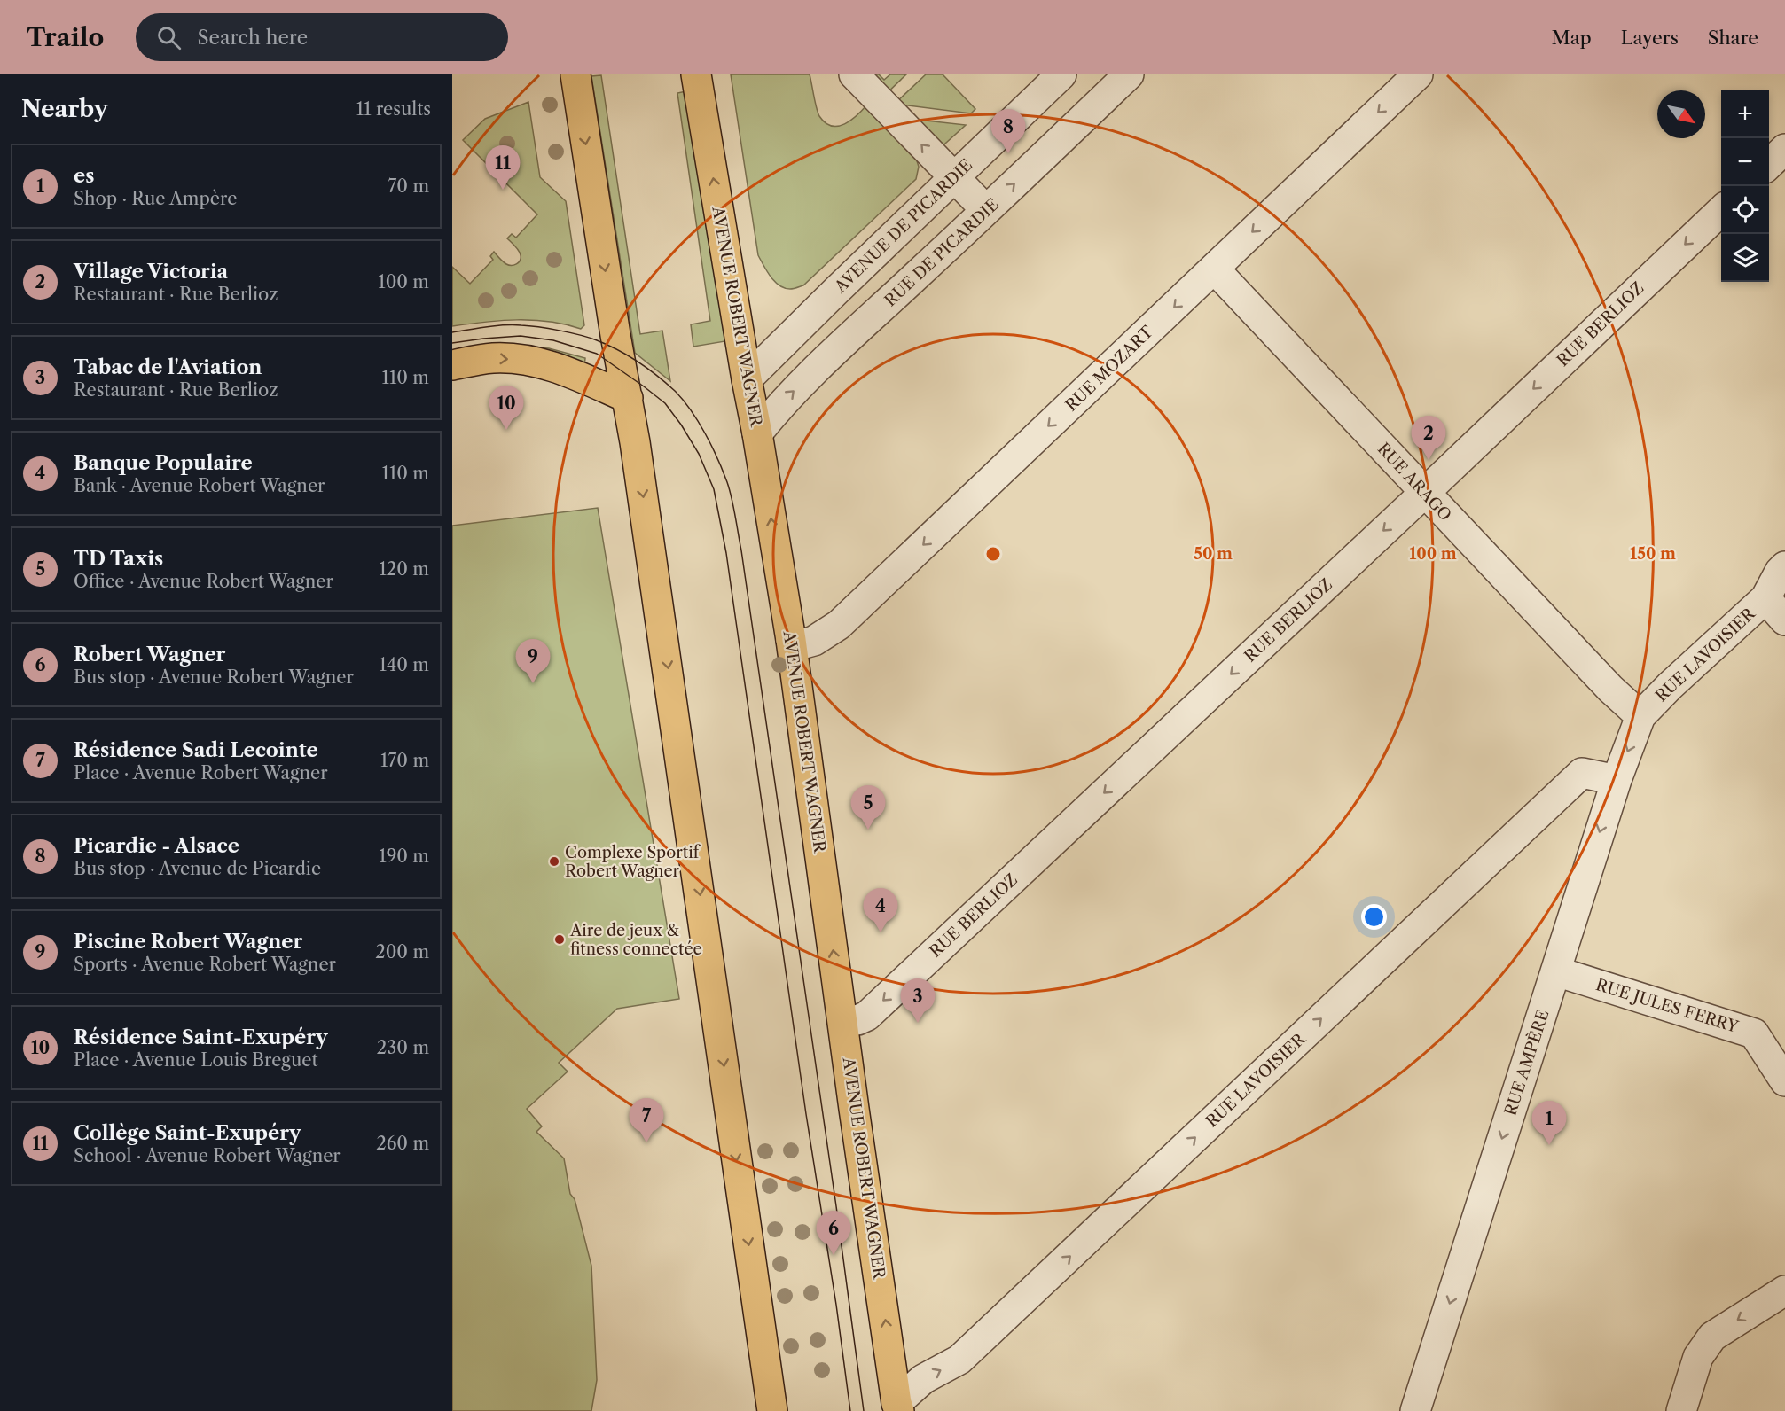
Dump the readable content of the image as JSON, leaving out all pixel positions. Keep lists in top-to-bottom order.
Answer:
{
  "streets": {
    "main road": ["AVENUE ROBERT WAGNER"],
    "street": [
      "AVENUE DE PICARDIE",
      "RUE DE PICARDIE",
      "RUE BERLIOZ",
      "RUE MOZART",
      "RUE ARAGO",
      "RUE LAVOISIER",
      "RUE JULES FERRY",
      "RUE AMPÈRE"
    ]
  },
  "crossings": [
    ["AVENUE DE PICARDIE", "AVENUE ROBERT WAGNER"],
    ["RUE DE PICARDIE", "AVENUE ROBERT WAGNER"],
    ["AVENUE ROBERT WAGNER", "RUE BERLIOZ"],
    ["AVENUE ROBERT WAGNER", "RUE MOZART"],
    ["AVENUE ROBERT WAGNER", "RUE LAVOISIER"],
    ["RUE BERLIOZ", "RUE ARAGO"],
    ["RUE MOZART", "RUE ARAGO"],
    ["RUE ARAGO", "RUE LAVOISIER"],
    ["RUE ARAGO", "RUE AMPÈRE"],
    ["RUE LAVOISIER", "RUE AMPÈRE"],
    ["RUE JULES FERRY", "RUE AMPÈRE"]
  ],
  "one_way": [
    "RUE DE PICARDIE",
    "RUE BERLIOZ",
    "RUE MOZART",
    "RUE LAVOISIER",
    "RUE AMPÈRE"
  ],
  "places": ["Complexe Sportif Robert Wagner", "Aire de jeux & fitness connectée"],
  "north": "bottom right",
  "page": {
    "header": "Trailo",
    "search": "Search here",
    "nav": ["Map", "Layers", "Share"],
    "heading": ["Nearby", "11 results"],
    "map_buttons": ["+", "−"],
    "pins": [
      "8",
      "11",
      "10",
      "2",
      "9",
      "5",
      "4",
      "3",
      "7",
      "1",
      "6"
    ],
    "list": [
      {
        "mark": "1",
        "name": "es",
        "note": "Shop · Rue Ampère",
        "value": "70 m"
      },
      {
        "mark": "2",
        "name": "Village Victoria",
        "note": "Restaurant · Rue Berlioz",
        "value": "100 m"
      },
      {
        "mark": "3",
        "name": "Tabac de l'Aviation",
        "note": "Restaurant · Rue Berlioz",
        "value": "110 m"
      },
      {
        "mark": "4",
        "name": "Banque Populaire",
        "note": "Bank · Avenue Robert Wagner",
        "value": "110 m"
      },
      {
        "mark": "5",
        "name": "TD Taxis",
        "note": "Office · Avenue Robert Wagner",
        "value": "120 m"
      },
      {
        "mark": "6",
        "name": "Robert Wagner",
        "note": "Bus stop · Avenue Robert Wagner",
        "value": "140 m"
      },
      {
        "mark": "7",
        "name": "Résidence Sadi Lecointe",
        "note": "Place · Avenue Robert Wagner",
        "value": "170 m"
      },
      {
        "mark": "8",
        "name": "Picardie - Alsace",
        "note": "Bus stop · Avenue de Picardie",
        "value": "190 m"
      },
      {
        "mark": "9",
        "name": "Piscine Robert Wagner",
        "note": "Sports · Avenue Robert Wagner",
        "value": "200 m"
      },
      {
        "mark": "10",
        "name": "Résidence Saint-Exupéry",
        "note": "Place · Avenue Louis Breguet",
        "value": "230 m"
      },
      {
        "mark": "11",
        "name": "Collège Saint-Exupéry",
        "note": "School · Avenue Robert Wagner",
        "value": "260 m"
      }
    ]
  },
  "rings": ["50 m", "100 m", "150 m"]
}
